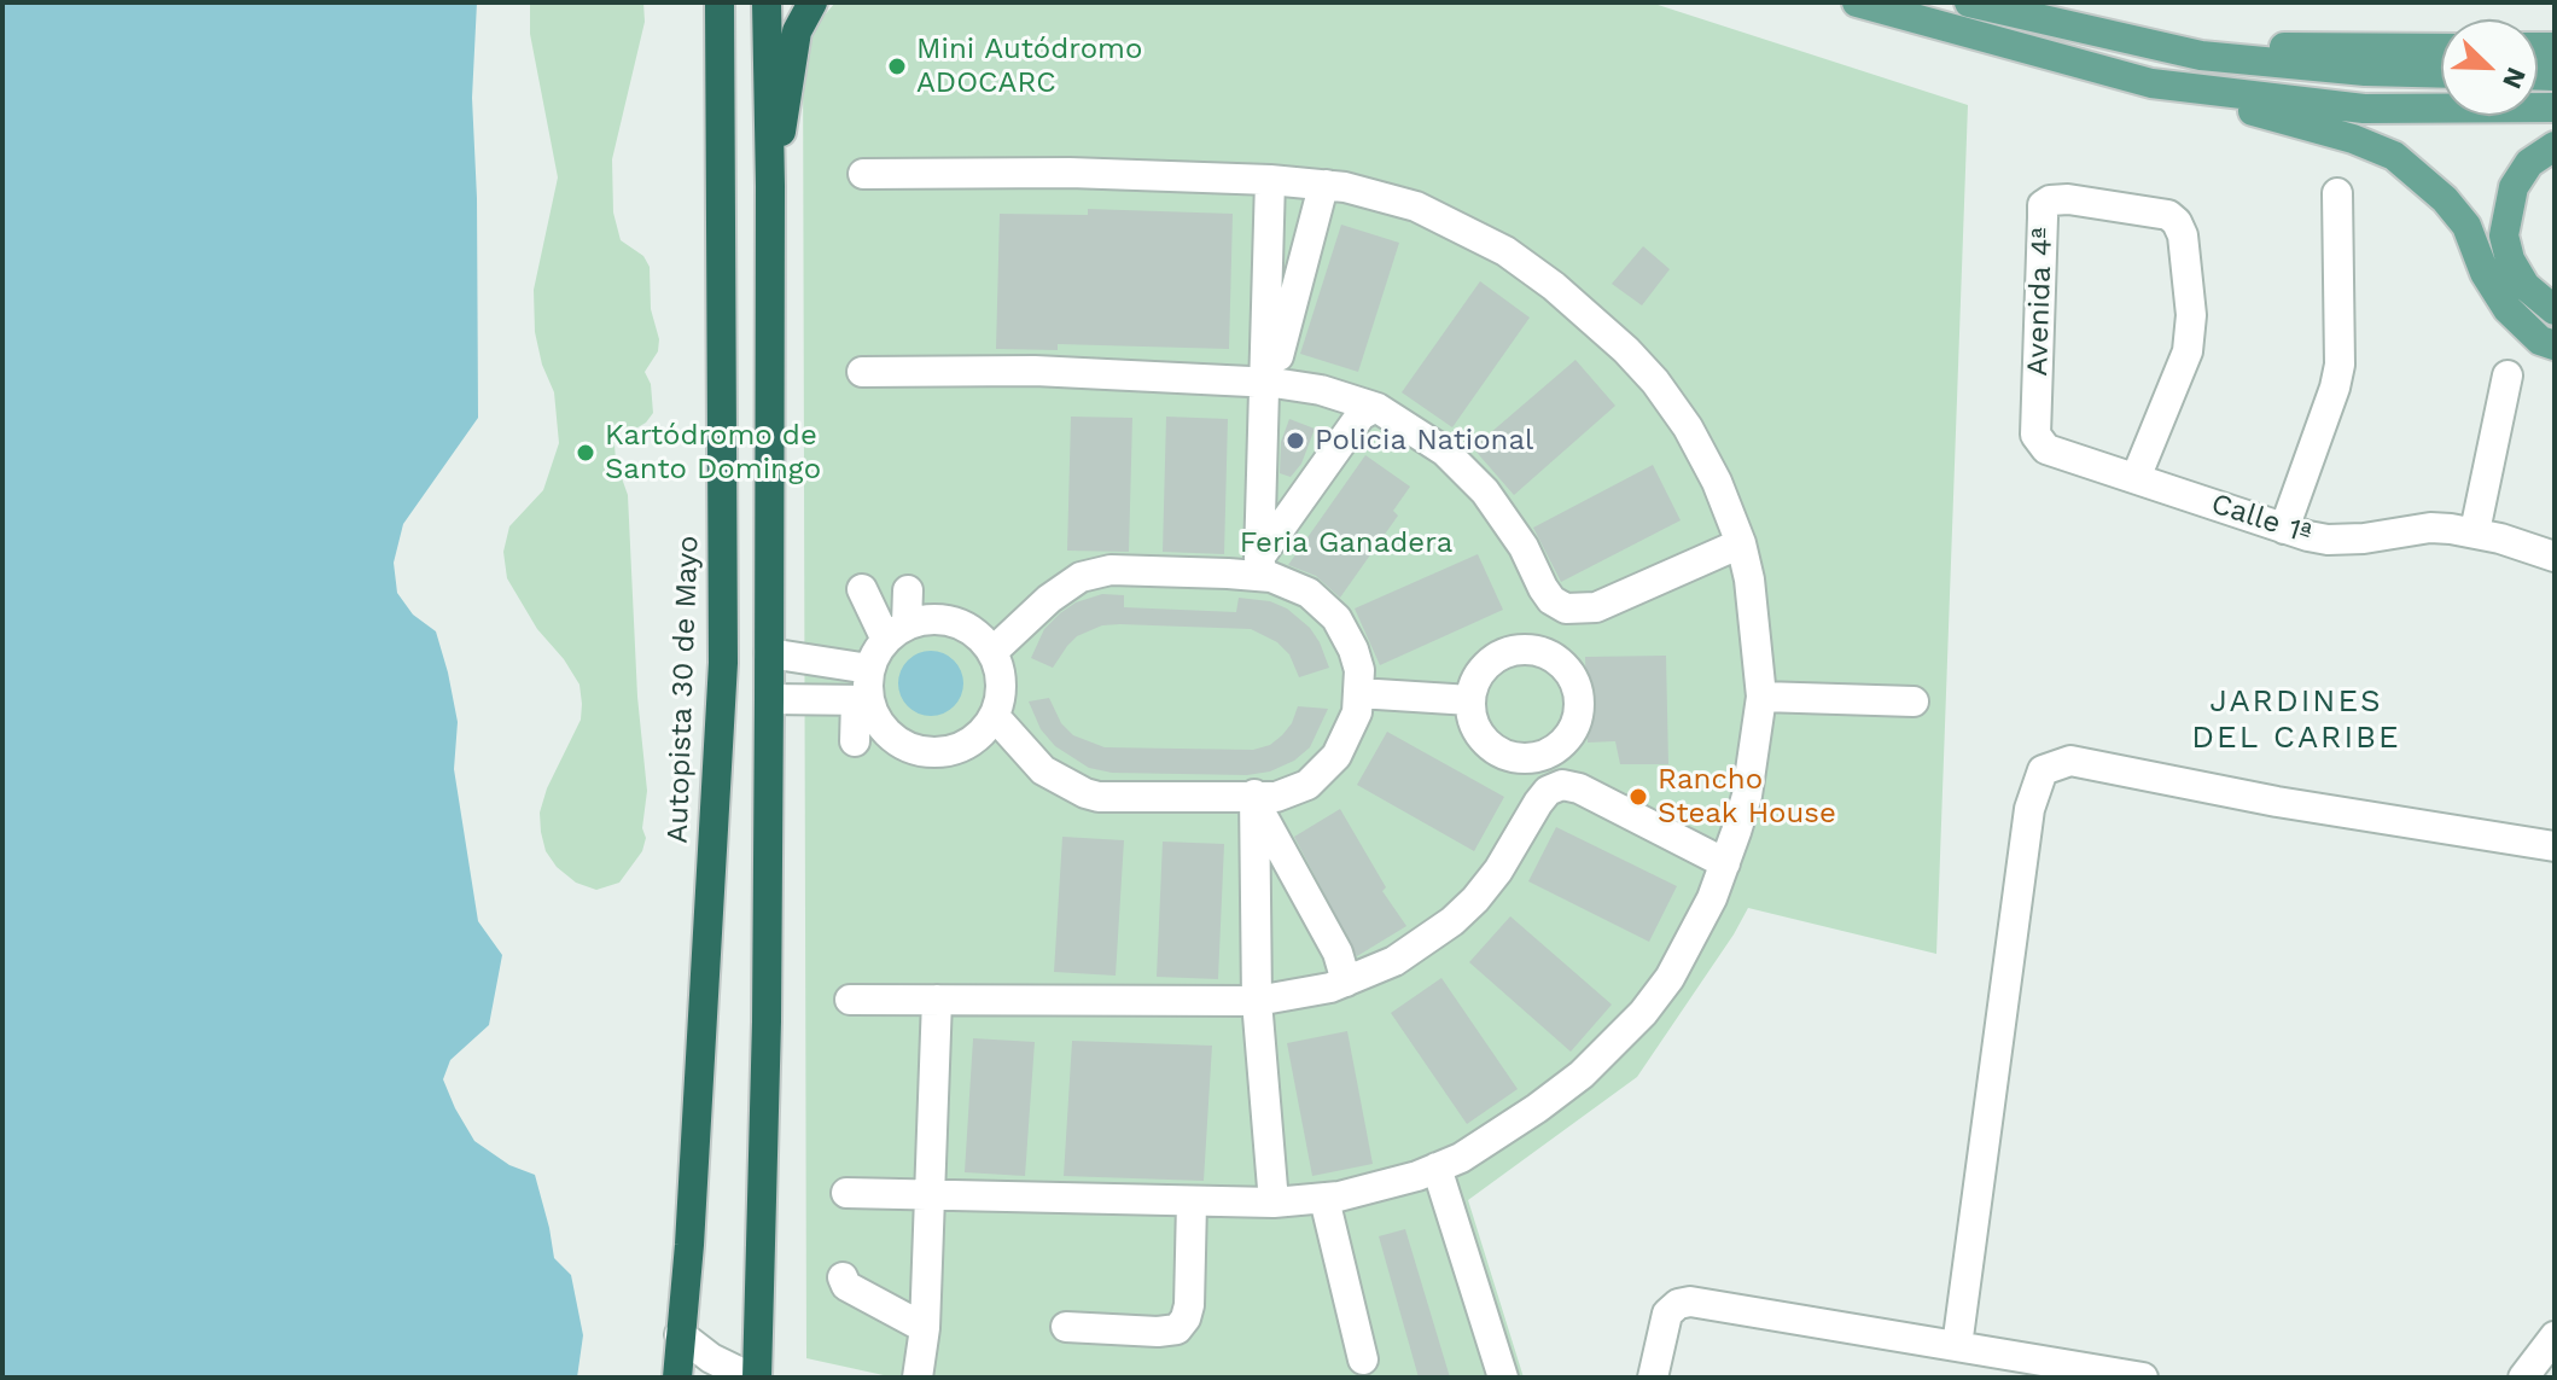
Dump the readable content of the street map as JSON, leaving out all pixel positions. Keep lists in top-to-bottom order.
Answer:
{
  "streets": {
    "highway": ["Autopista 30 de Mayo"],
    "street": ["Avenida 4ª", "Calle 1ª"]
  },
  "crossings": [
    ["Avenida 4ª", "Calle 1ª"]
  ],
  "districts": ["JARDINES DEL CARIBE"],
  "parks": ["Feria Ganadera"],
  "places": [
    "Mini Autódromo ADOCARC",
    "Policia National",
    "Kartódromo de Santo Domingo",
    "Rancho Steak House"
  ],
  "north": "bottom right"
}
